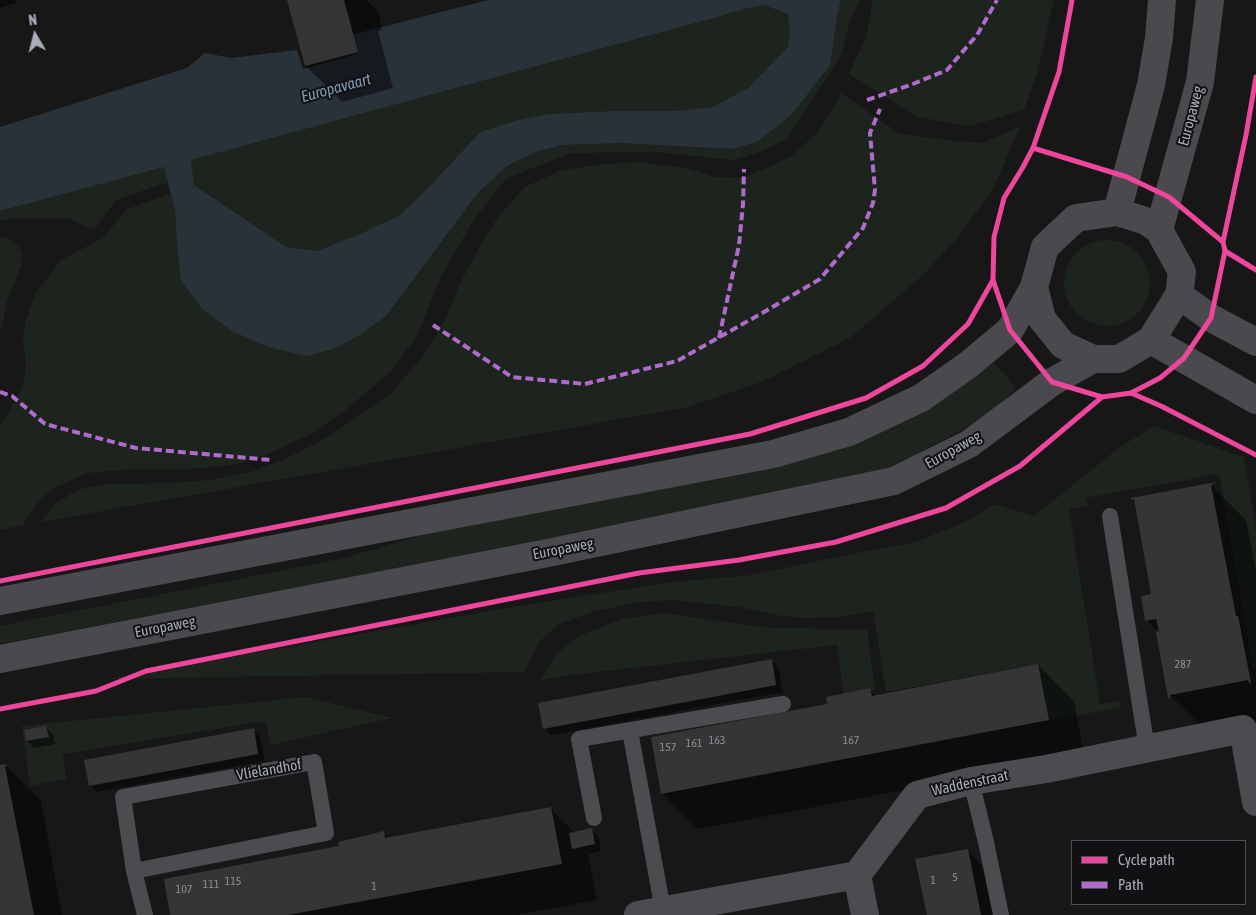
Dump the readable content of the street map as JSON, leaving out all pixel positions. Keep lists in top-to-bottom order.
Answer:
{
  "streets": {
    "main road": ["Europaweg"],
    "street": ["Waddenstraat"],
    "lane": ["Vlielandhof"]
  },
  "water": ["Europavaart"],
  "house_numbers": [
    "287",
    "163",
    "167",
    "161",
    "157",
    "5",
    "1",
    "115",
    "111",
    "1",
    "107"
  ],
  "legend": ["Cycle path", "Path"],
  "north": "top"
}
